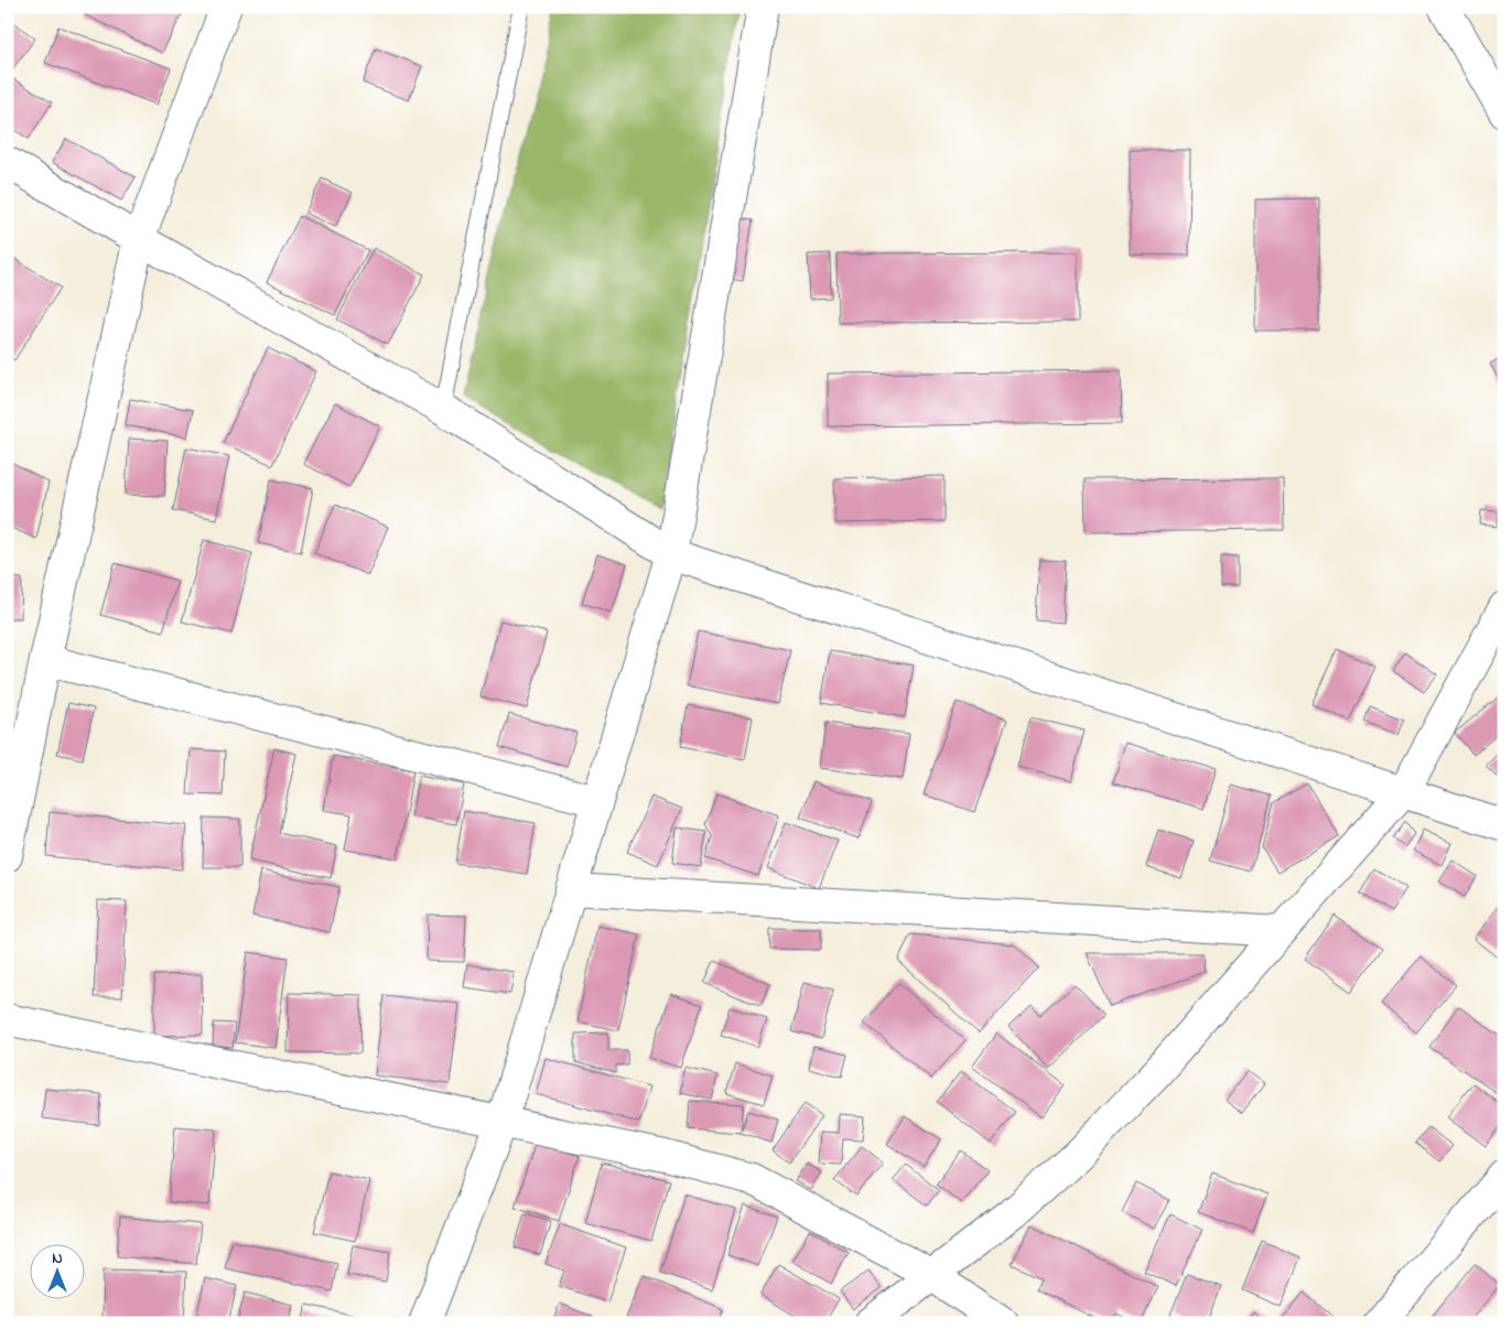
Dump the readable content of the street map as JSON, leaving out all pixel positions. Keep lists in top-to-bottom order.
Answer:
{
  "north": "top"
}
